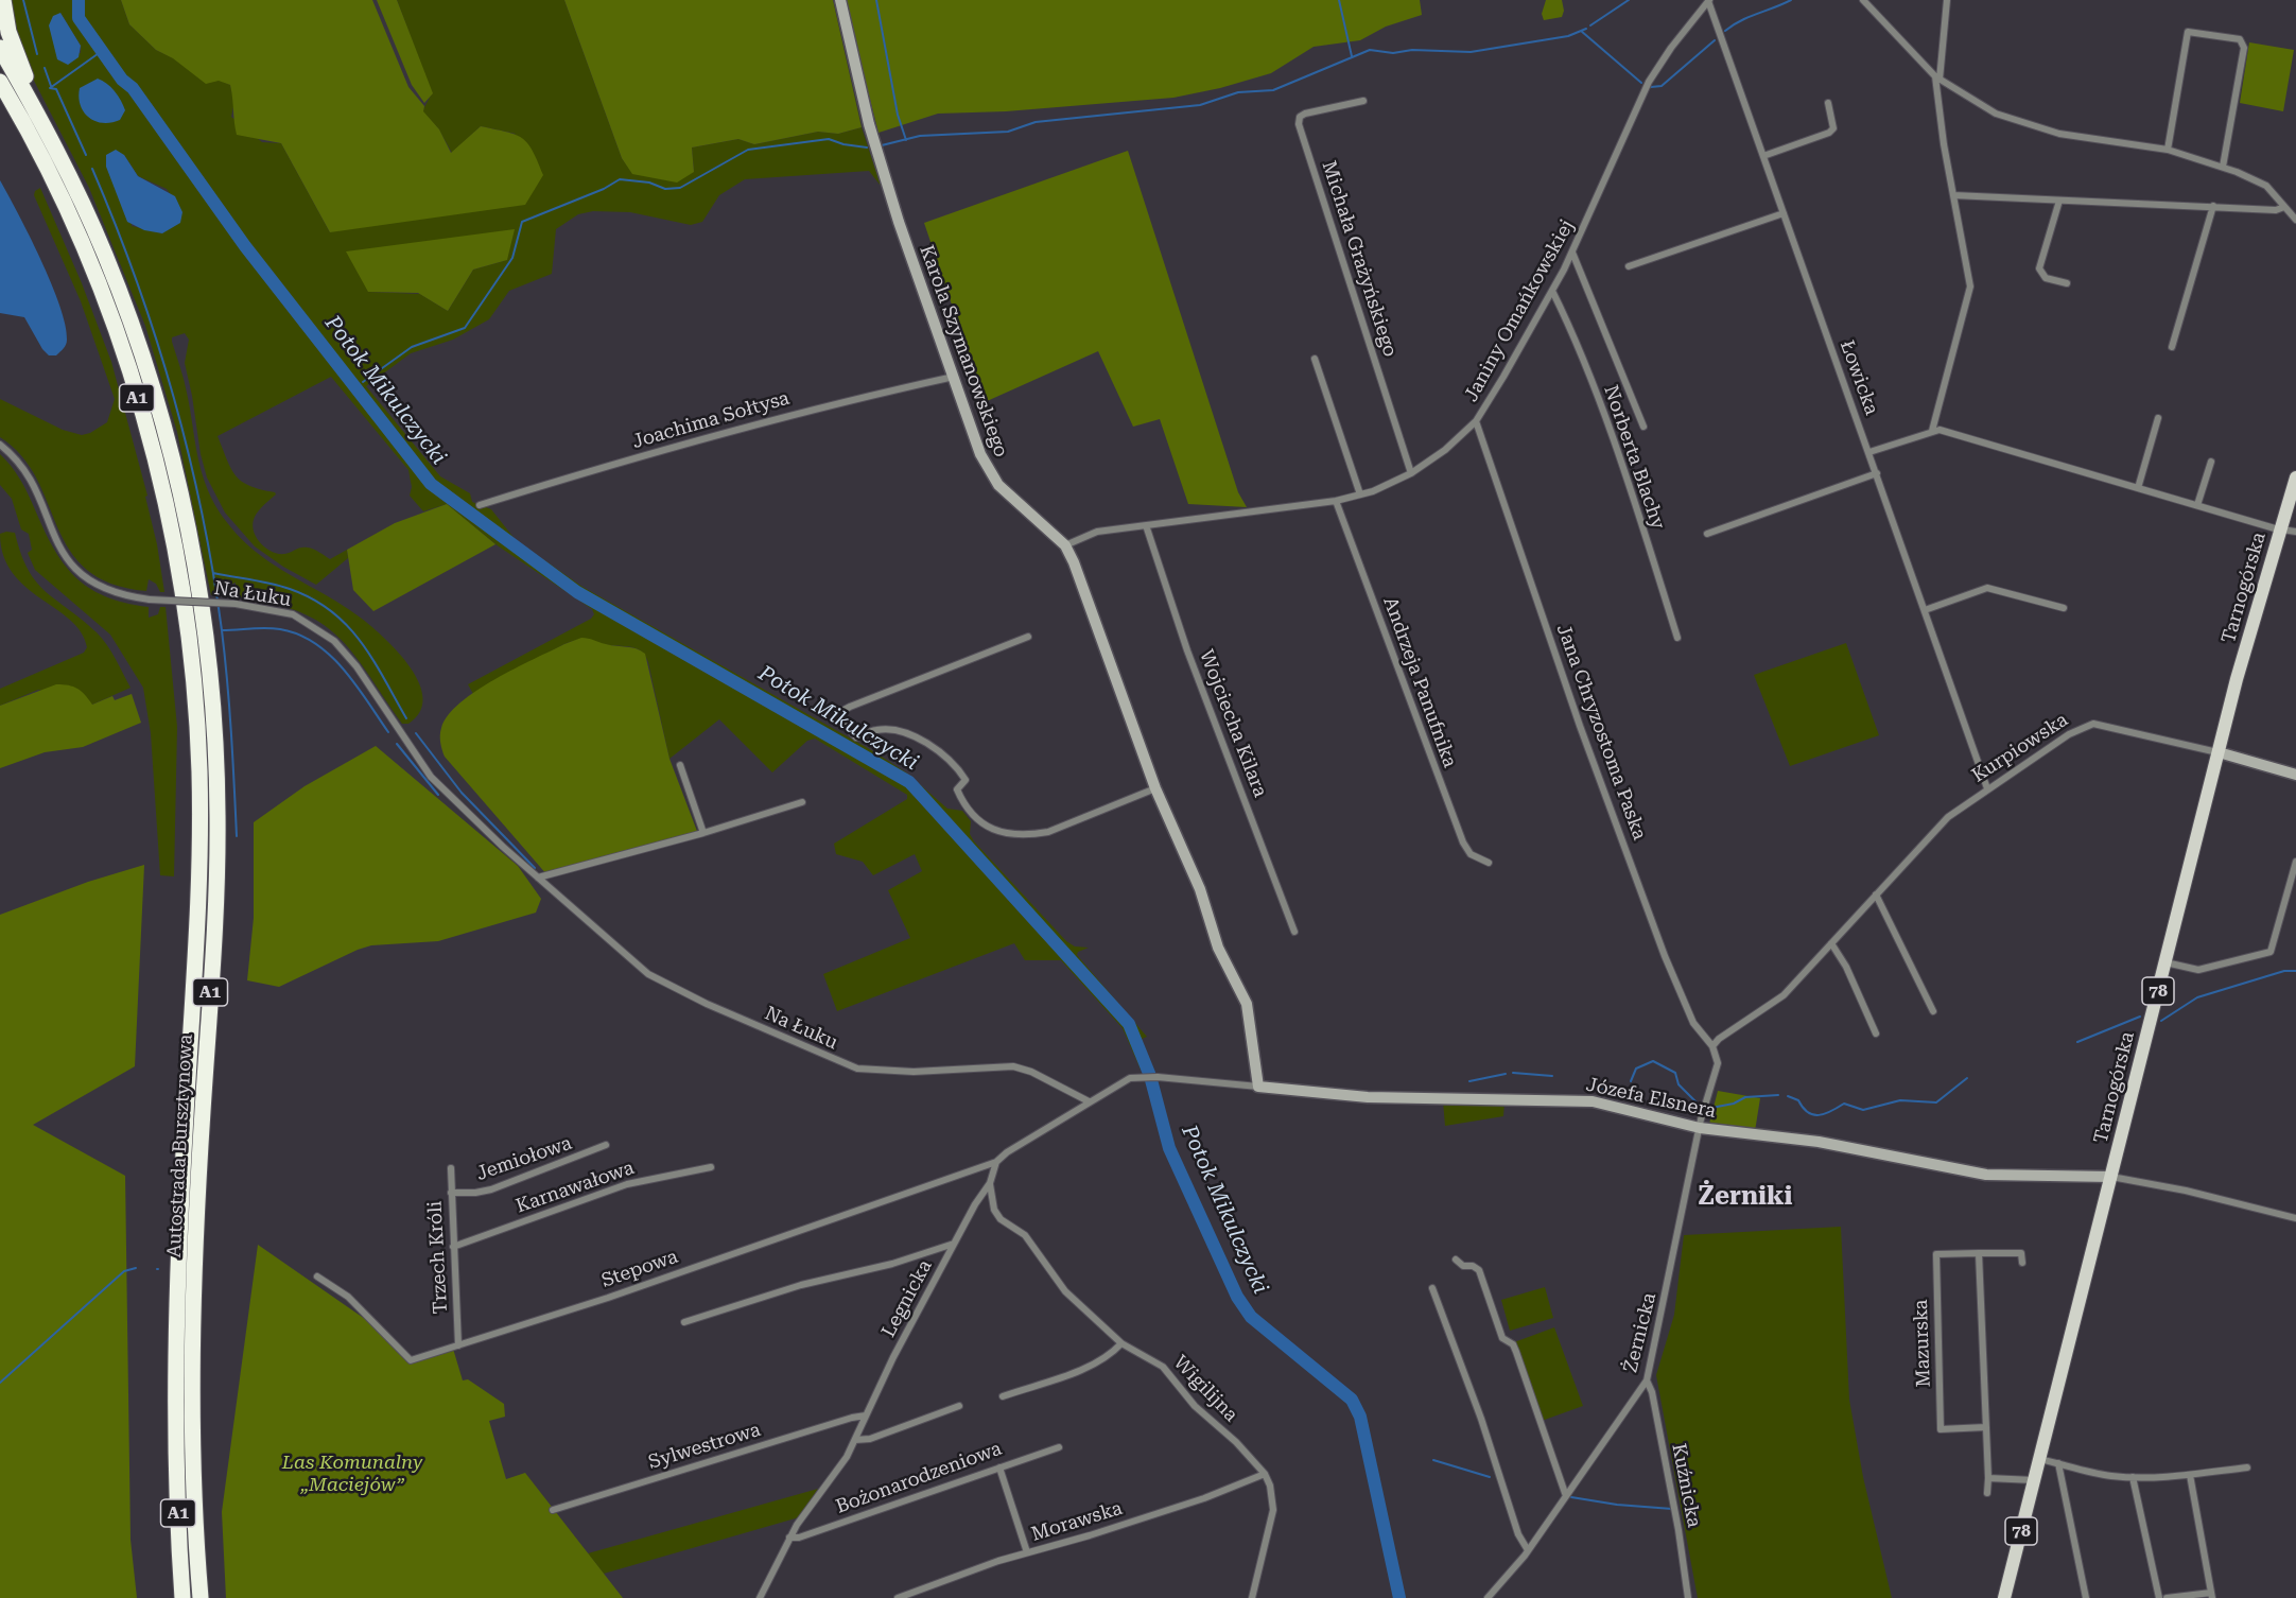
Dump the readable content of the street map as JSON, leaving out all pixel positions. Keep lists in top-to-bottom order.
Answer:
{
  "streets": {
    "highway": ["A1", "Autostrada Bursztynowa"],
    "main road": ["Tarnogórska", "78"],
    "street": [
      "Michała Grażyńskiego",
      "Janiny Omańkowskiej",
      "Karola Szymanowskiego",
      "Łowicka",
      "Joachima Sołtysa",
      "Norberta Blachy",
      "Na Łuku",
      "Andrzeja Panufnika",
      "Wojciecha Kilara",
      "Jana Chryzostoma Paska",
      "Kurpiowska",
      "Józefa Elsnera",
      "Jemiołowa",
      "Karnawałowa",
      "Trzech Króli",
      "Stepowa",
      "Legnicka",
      "Żernicka",
      "Mazurska",
      "Wigilijna",
      "Sylwestrowa",
      "Bożonarodzeniowa",
      "Kuźnicka",
      "Morawska"
    ]
  },
  "crossings": [
    ["Michała Grażyńskiego", "Janiny Omańkowskiej"],
    ["Janiny Omańkowskiej", "Karola Szymanowskiego"],
    ["Janiny Omańkowskiej", "Łowicka"],
    ["Janiny Omańkowskiej", "Norberta Blachy"],
    ["Janiny Omańkowskiej", "Andrzeja Panufnika"],
    ["Janiny Omańkowskiej", "Wojciecha Kilara"],
    ["Janiny Omańkowskiej", "Jana Chryzostoma Paska"],
    ["Karola Szymanowskiego", "Joachima Sołtysa"],
    ["Karola Szymanowskiego", "Józefa Elsnera"],
    ["Łowicka", "Kurpiowska"],
    ["Tarnogórska", "Kurpiowska"],
    ["Tarnogórska", "Józefa Elsnera"],
    ["Na Łuku", "Józefa Elsnera"],
    ["Jana Chryzostoma Paska", "Kurpiowska"],
    ["Józefa Elsnera", "Żernicka"],
    ["Jemiołowa", "Trzech Króli"],
    ["Karnawałowa", "Trzech Króli"],
    ["Trzech Króli", "Stepowa"],
    ["Stepowa", "Legnicka"],
    ["Legnicka", "Wigilijna"],
    ["Legnicka", "Sylwestrowa"],
    ["Legnicka", "Bożonarodzeniowa"],
    ["Żernicka", "Kuźnicka"],
    ["Wigilijna", "Morawska"]
  ],
  "districts": ["Żerniki"],
  "water": ["Potok Mikulczycki"],
  "parks": ["Las Komunalny „Maciejów”"]
}
